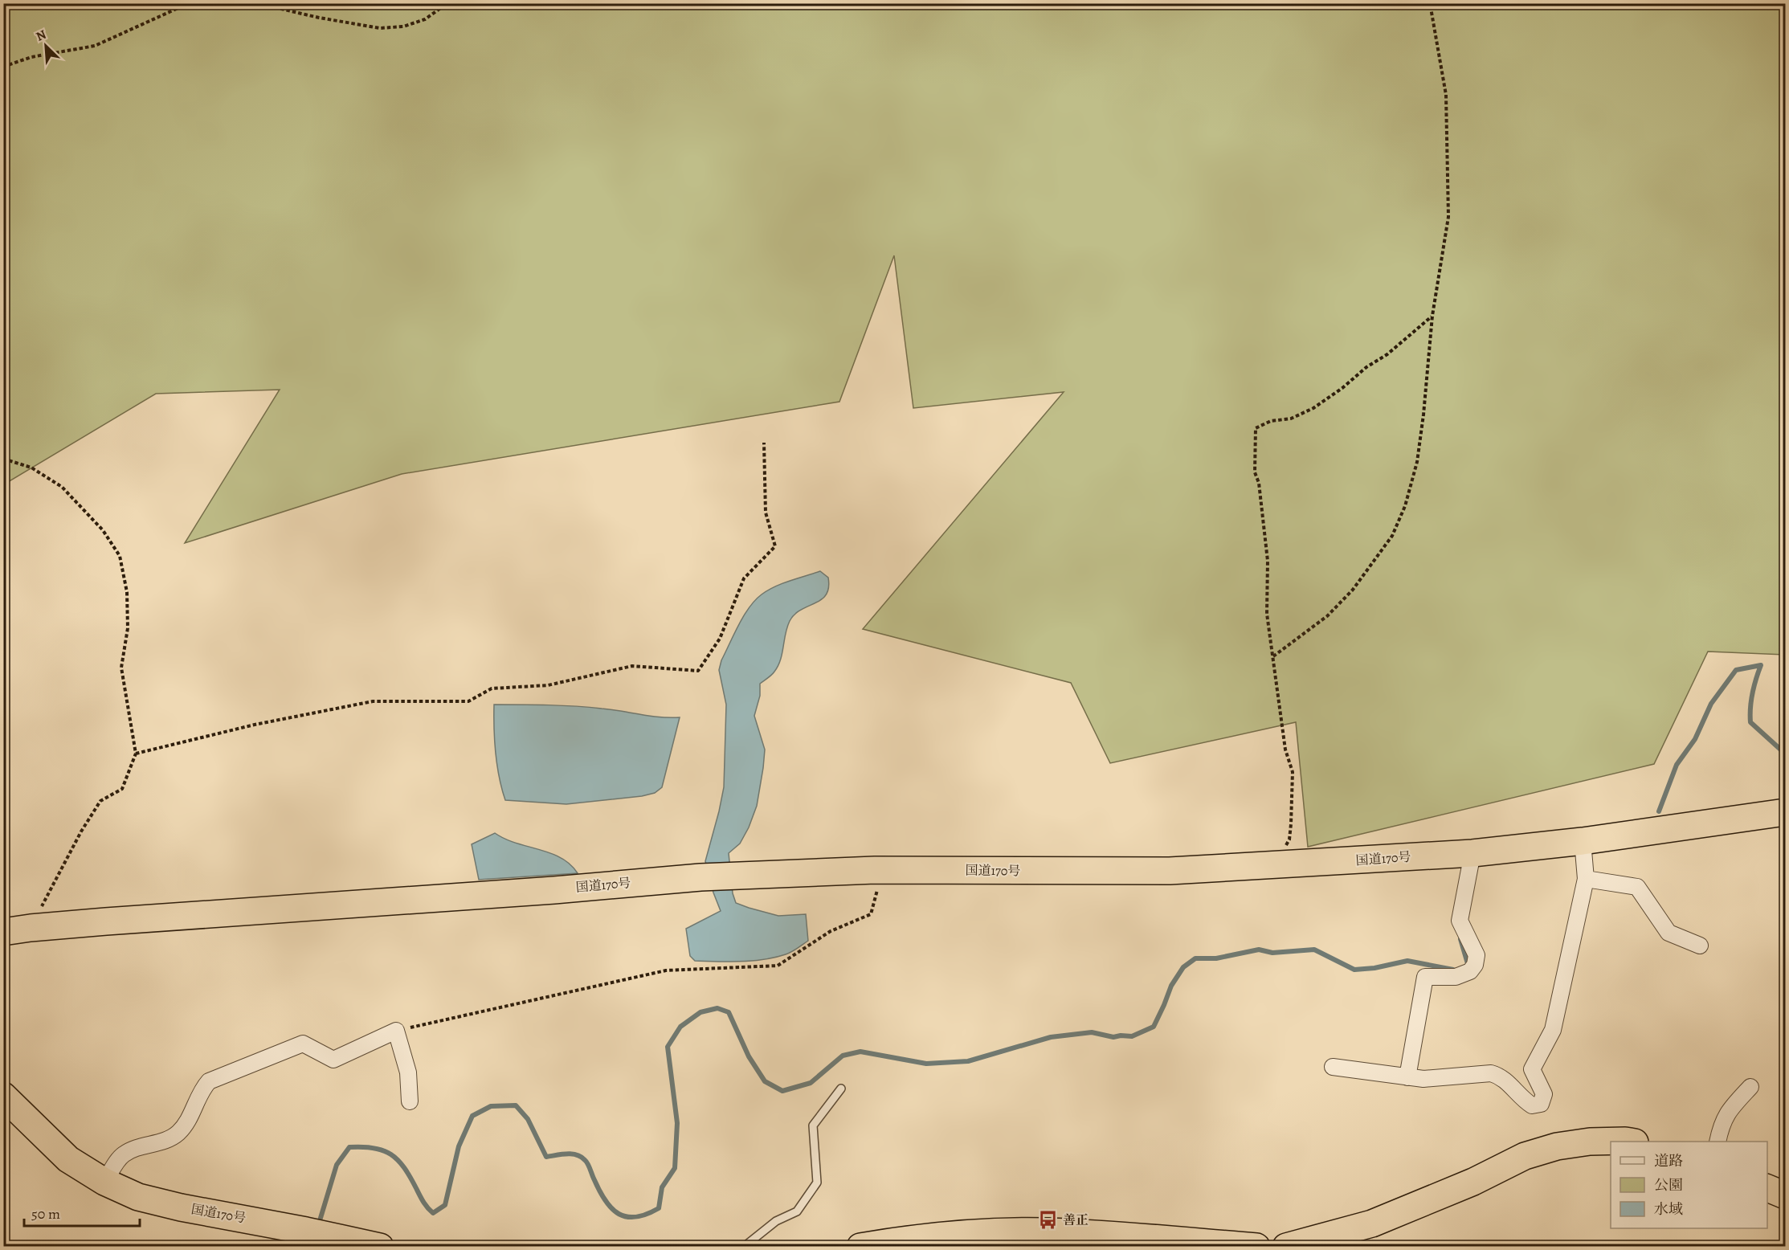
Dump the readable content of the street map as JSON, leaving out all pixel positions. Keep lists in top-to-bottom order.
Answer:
{
  "streets": {
    "highway": ["国道170号"]
  },
  "places": {
    "bus stop": ["善正"]
  },
  "legend": ["道路", "公園", "水域"],
  "scale_bar": "50 m",
  "north": "top left"
}
